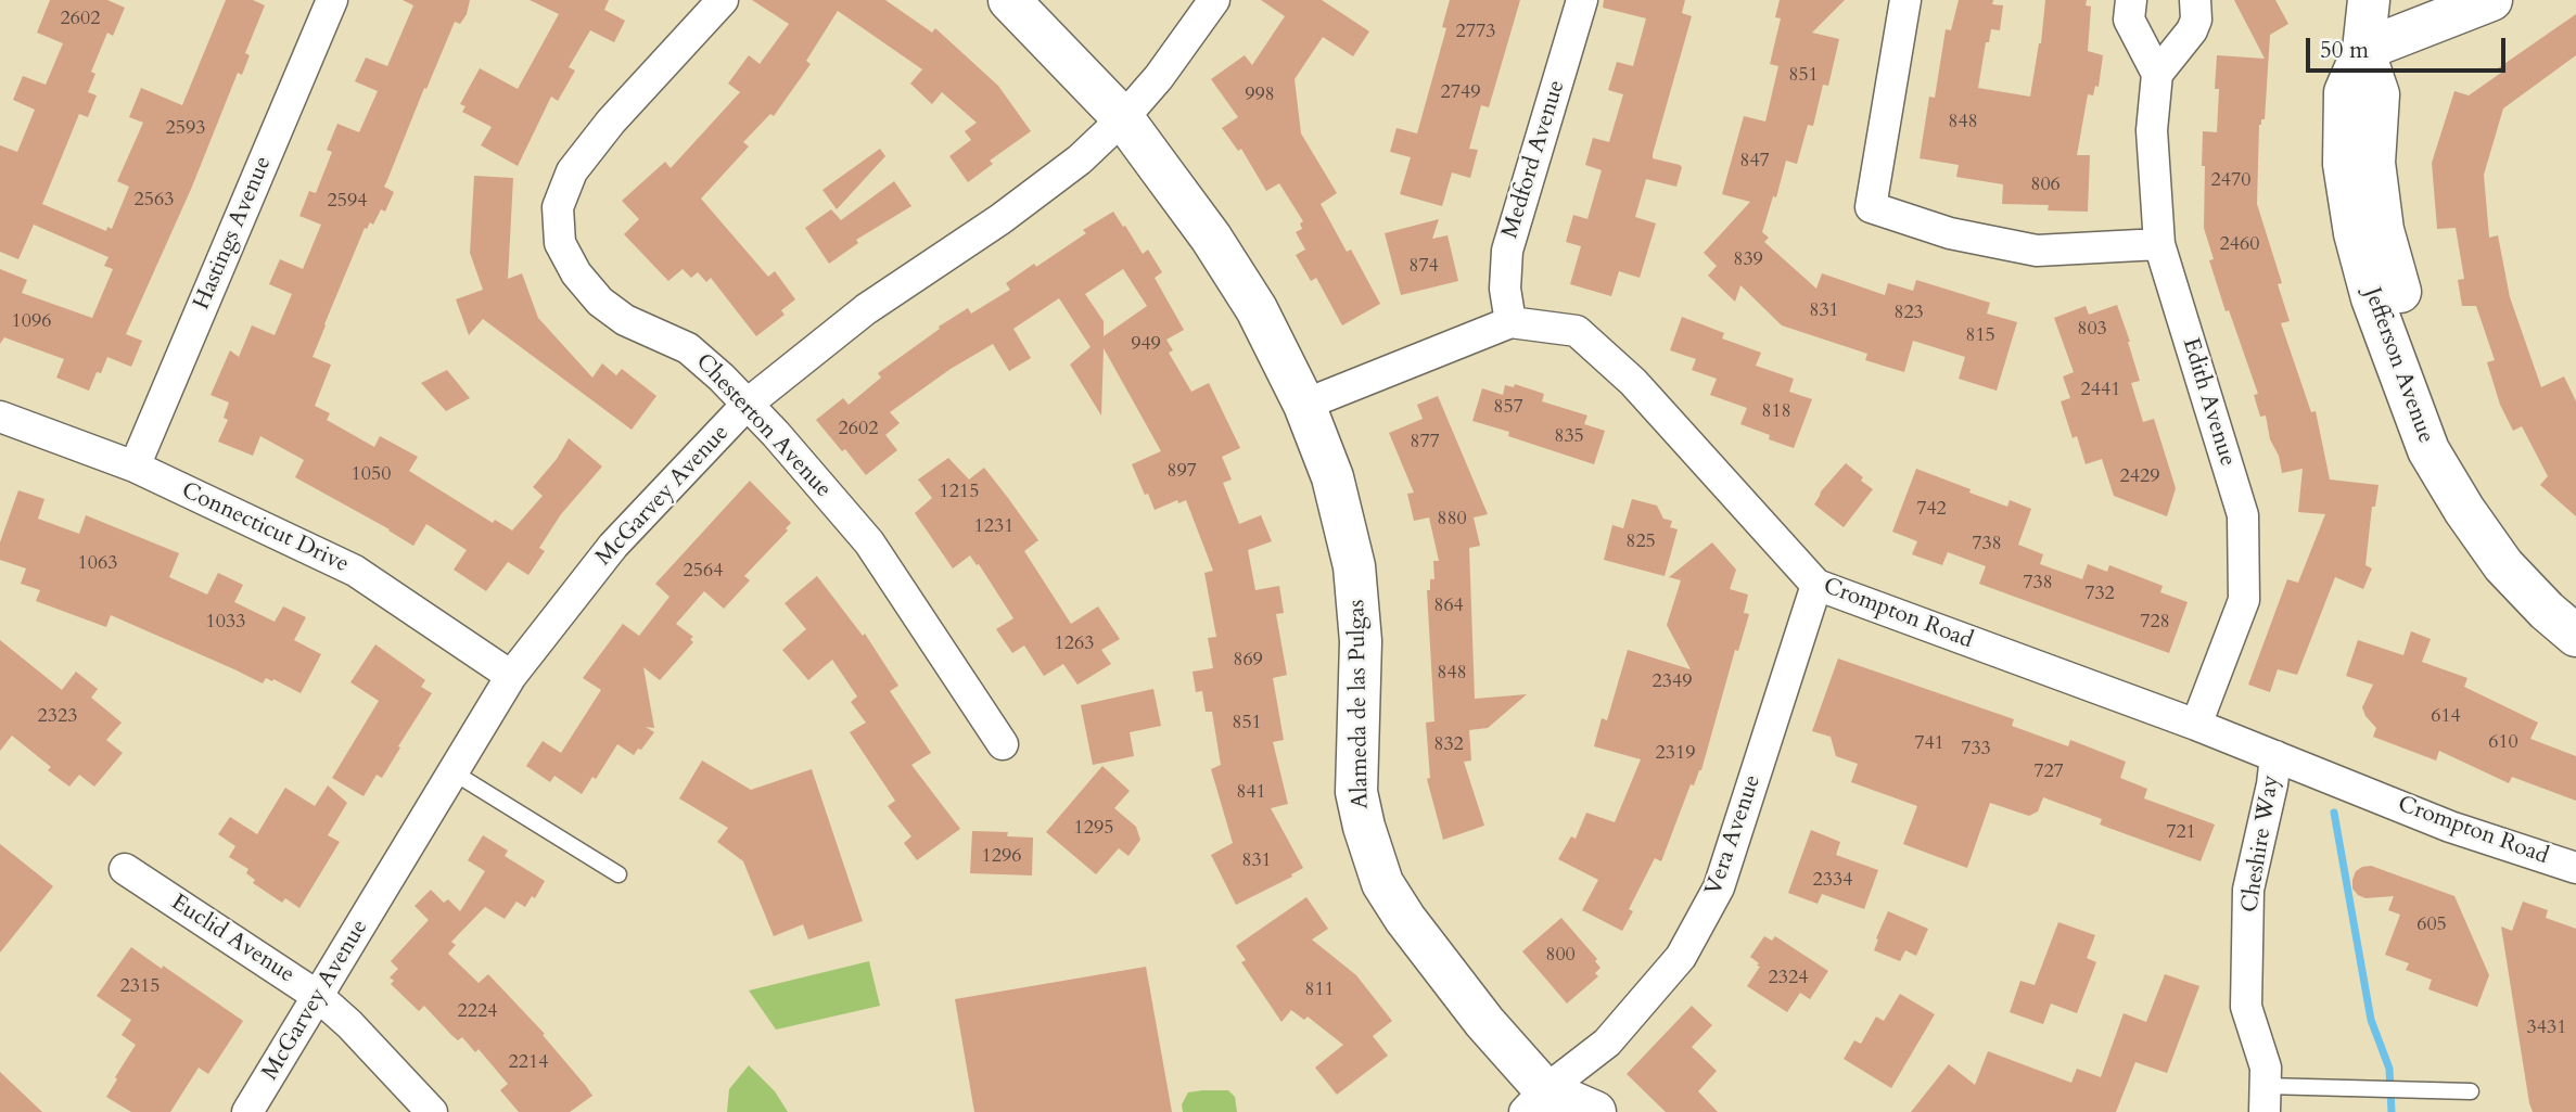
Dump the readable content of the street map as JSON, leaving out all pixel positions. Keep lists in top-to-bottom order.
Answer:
{
  "streets": {
    "main road": ["Jefferson Avenue", "Alameda de las Pulgas"],
    "street": [
      "Medford Avenue",
      "Hastings Avenue",
      "Edith Avenue",
      "Chesterton Avenue",
      "McGarvey Avenue",
      "Connecticut Drive",
      "Crompton Road",
      "Vera Avenue",
      "Cheshire Way",
      "Euclid Avenue"
    ]
  },
  "crossings": [
    ["Medford Avenue", "Crompton Road"],
    ["Hastings Avenue", "Connecticut Drive"],
    ["Edith Avenue", "Crompton Road"],
    ["Chesterton Avenue", "McGarvey Avenue"],
    ["McGarvey Avenue", "Connecticut Drive"],
    ["McGarvey Avenue", "Alameda de las Pulgas"],
    ["McGarvey Avenue", "Euclid Avenue"],
    ["Crompton Road", "Alameda de las Pulgas"],
    ["Crompton Road", "Vera Avenue"],
    ["Crompton Road", "Cheshire Way"],
    ["Alameda de las Pulgas", "Vera Avenue"]
  ],
  "house_numbers": [
    "2602",
    "2773",
    "851",
    "2749",
    "998",
    "848",
    "2593",
    "847",
    "2470",
    "806",
    "2563",
    "2594",
    "2460",
    "839",
    "874",
    "831",
    "823",
    "1096",
    "803",
    "815",
    "949",
    "2441",
    "857",
    "818",
    "2602",
    "835",
    "877",
    "897",
    "1050",
    "2429",
    "1215",
    "742",
    "880",
    "1231",
    "825",
    "738",
    "1063",
    "2564",
    "738",
    "732",
    "864",
    "1033",
    "728",
    "1263",
    "869",
    "848",
    "2349",
    "2323",
    "614",
    "851",
    "610",
    "741",
    "832",
    "733",
    "2319",
    "727",
    "841",
    "1295",
    "721",
    "1296",
    "831",
    "2334",
    "605",
    "800",
    "2324",
    "2315",
    "811",
    "2224",
    "3431",
    "2214"
  ],
  "scale_bar": "50 m"
}
